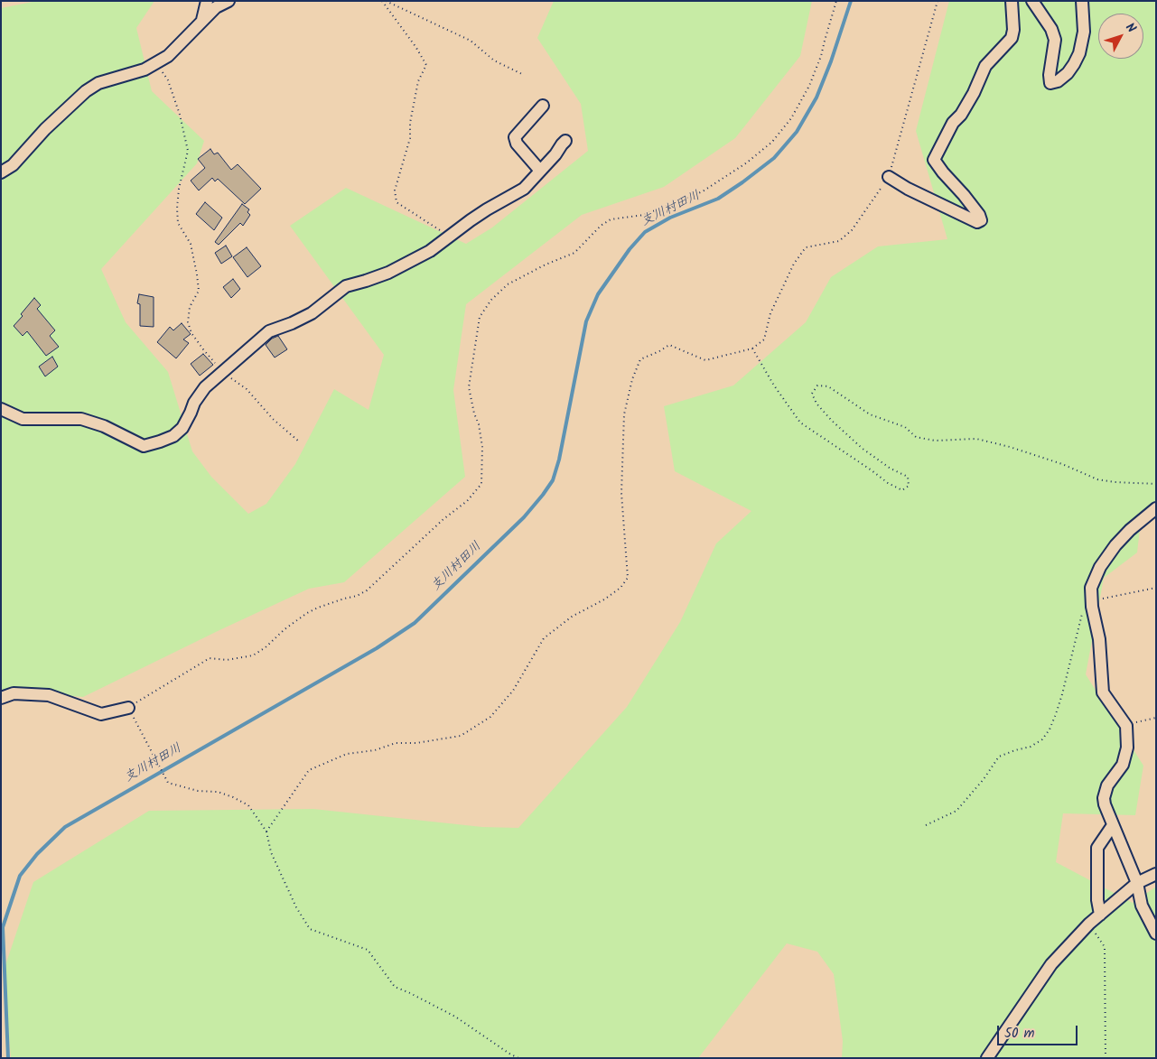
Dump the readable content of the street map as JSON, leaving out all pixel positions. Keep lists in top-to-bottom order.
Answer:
{
  "water": ["支川村田川"],
  "scale_bar": "50 m",
  "north": "top right"
}
